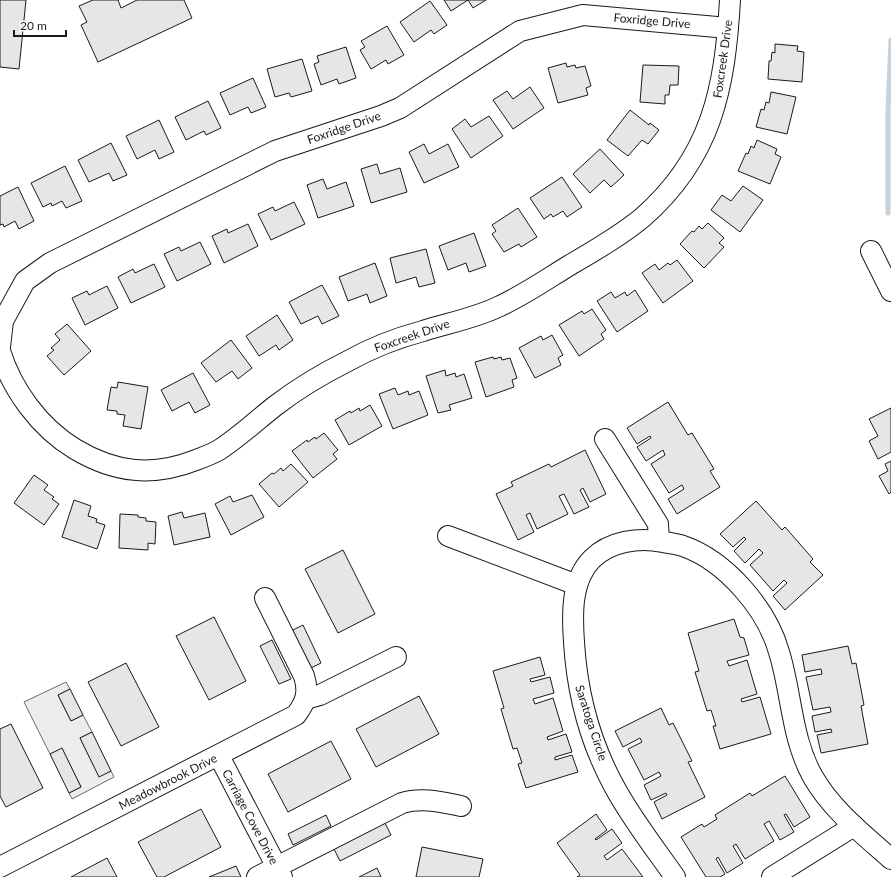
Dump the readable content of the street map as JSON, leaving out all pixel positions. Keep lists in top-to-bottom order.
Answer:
{
  "streets": {
    "street": [
      "Foxridge Drive",
      "Foxcreek Drive",
      "Saratoga Circle",
      "Meadowbrook Drive",
      "Carriage Cove Drive"
    ]
  },
  "crossings": [
    ["Foxridge Drive", "Foxcreek Drive"],
    ["Meadowbrook Drive", "Carriage Cove Drive"]
  ],
  "scale_bar": "20 m"
}
